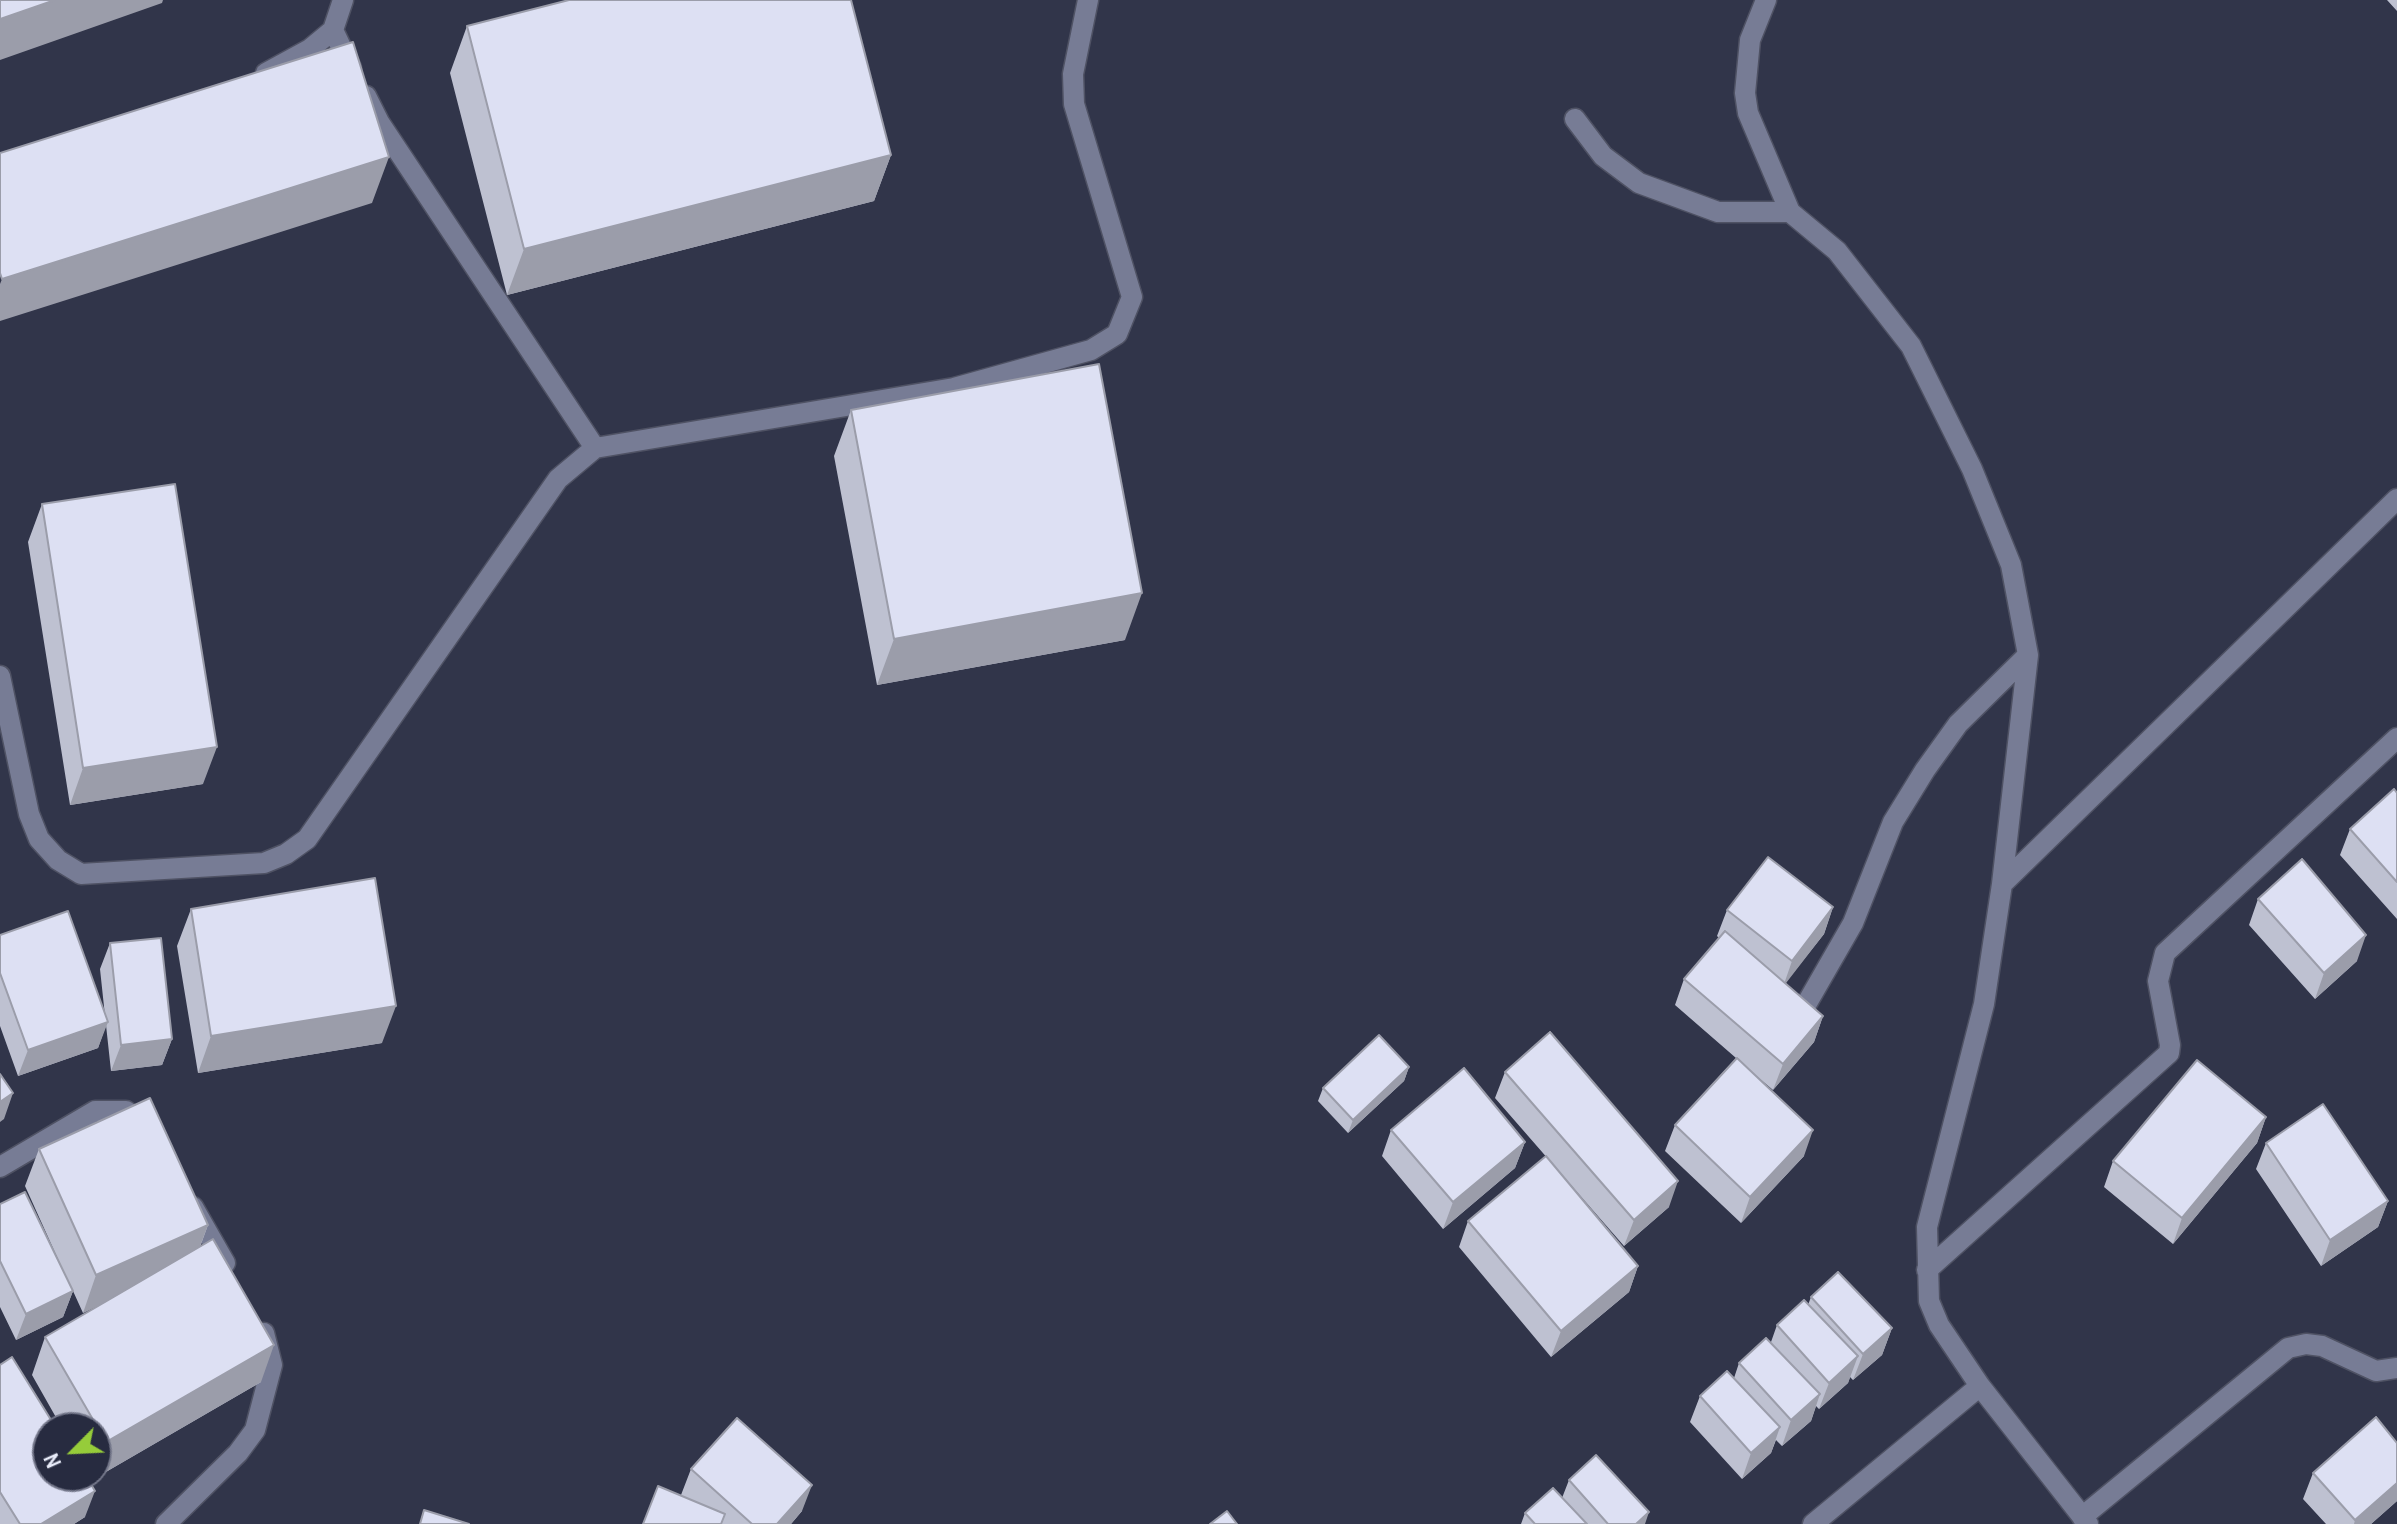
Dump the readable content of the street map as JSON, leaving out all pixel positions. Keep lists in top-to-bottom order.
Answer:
{
  "north": "bottom left"
}
